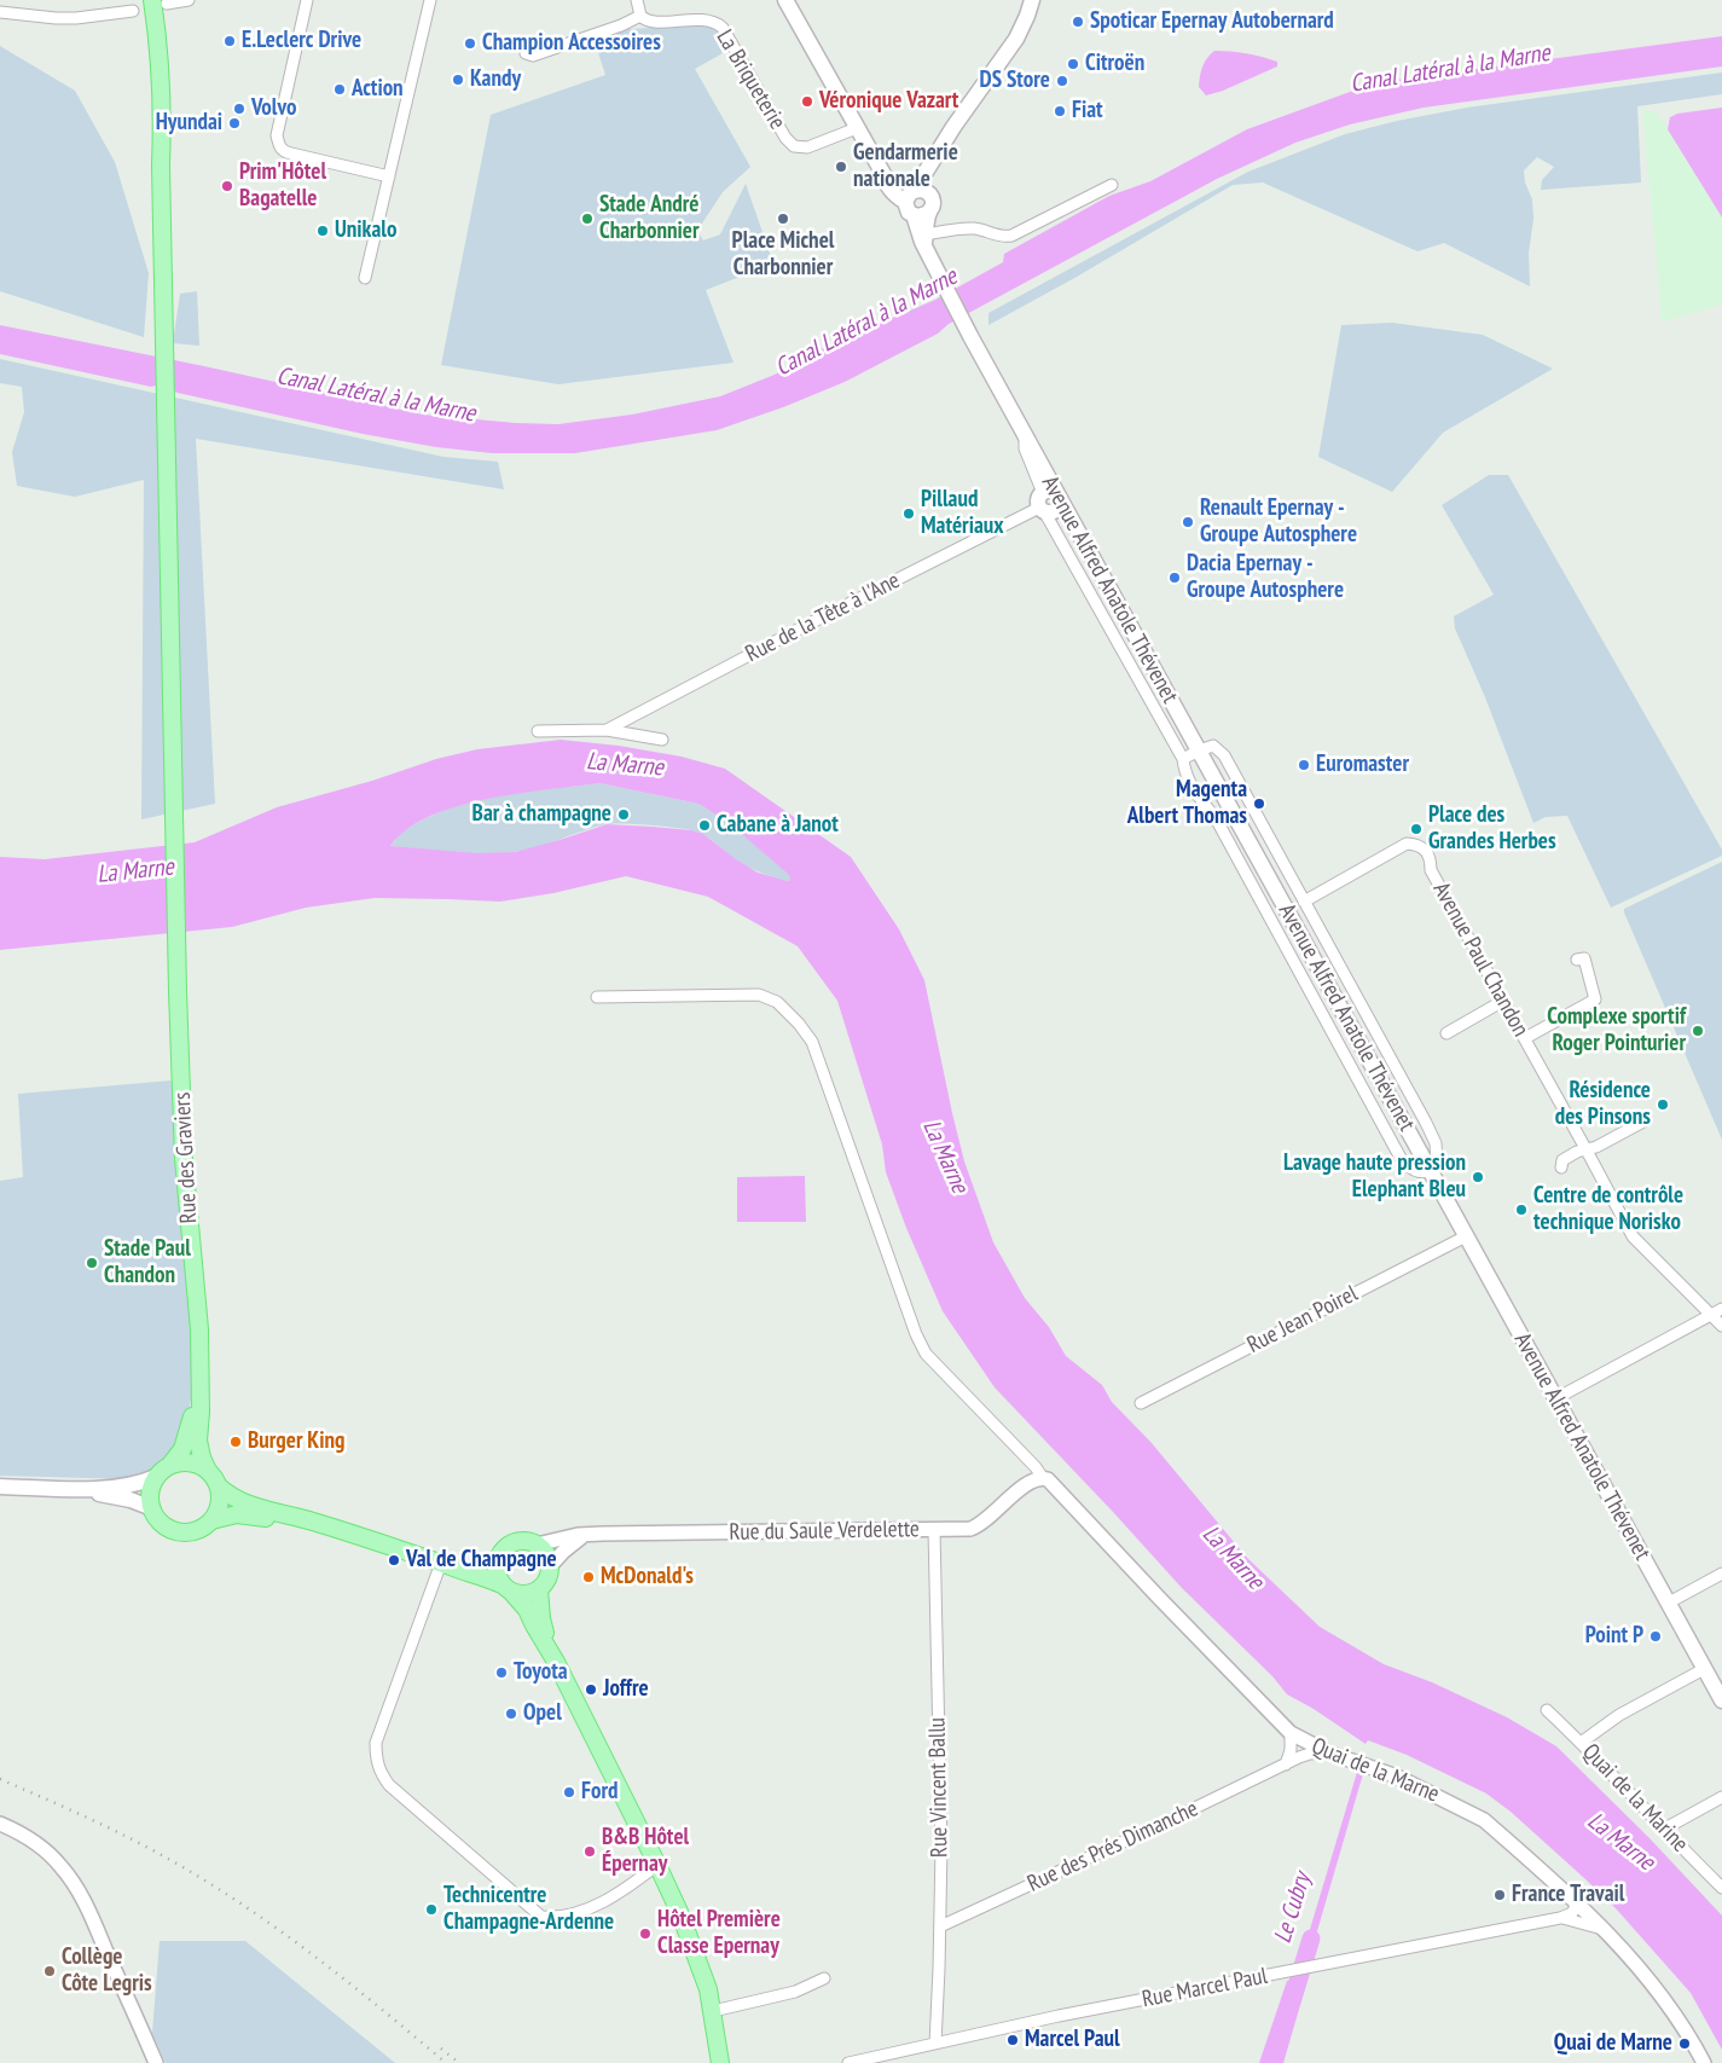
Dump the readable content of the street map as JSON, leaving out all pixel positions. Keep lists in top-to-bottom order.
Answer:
{
  "streets": {
    "main road": ["Avenue Alfred Anatole Thévenet", "Rue des Graviers"],
    "street": [
      "La Briqueterie",
      "Rue de la Tête à l'Ane",
      "Avenue Paul Chandon",
      "Rue Jean Poirel",
      "Rue du Saule Verdelette",
      "Quai de la Marne",
      "Rue Vincent Ballu",
      "Quai de la Marine",
      "Rue des Prés Dimanche",
      "Rue Marcel Paul"
    ]
  },
  "crossings": [
    ["Avenue Alfred Anatole Thévenet", "Rue de la Tête à l'Ane"],
    ["Avenue Alfred Anatole Thévenet", "Rue Jean Poirel"],
    ["Rue du Saule Verdelette", "Quai de la Marne"],
    ["Rue du Saule Verdelette", "Rue Vincent Ballu"],
    ["Quai de la Marne", "Rue des Prés Dimanche"],
    ["Quai de la Marne", "Rue Marcel Paul"],
    ["Rue Vincent Ballu", "Rue des Prés Dimanche"],
    ["Rue Vincent Ballu", "Rue Marcel Paul"]
  ],
  "water": ["Canal Latéral à la Marne", "La Marne", "Le Cubry"],
  "places": [
    "Spoticar Epernay Autobernard",
    "E.Leclerc Drive",
    "Champion Accessoires",
    "Citroën",
    "Kandy",
    "DS Store",
    "Action",
    "Véronique Vazart",
    "Volvo",
    "Fiat",
    "Hyundai",
    "Gendarmerie nationale",
    "Prim'Hôtel Bagatelle",
    "Stade André Charbonnier",
    "Place Michel Charbonnier",
    "Unikalo",
    "Pillaud Matériaux",
    "Renault Epernay - Groupe Autosphere",
    "Dacia Epernay - Groupe Autosphere",
    "Euromaster",
    "Magenta Albert Thomas",
    "Bar à champagne",
    "Cabane à Janot",
    "Place des Grandes Herbes",
    "Complexe sportif Roger Pointurier",
    "Résidence des Pinsons",
    "Lavage haute pression Elephant Bleu",
    "Centre de contrôle technique Norisko",
    "Stade Paul Chandon",
    "Burger King",
    "Val de Champagne",
    "McDonald's",
    "Point P",
    "Toyota",
    "Joffre",
    "Opel",
    "Ford",
    "B&B Hôtel Épernay",
    "France Travail",
    "Technicentre Champagne-Ardenne",
    "Hôtel Première Classe Epernay",
    "Collège Côte Legris",
    "Marcel Paul",
    "Quai de Marne"
  ]
}
